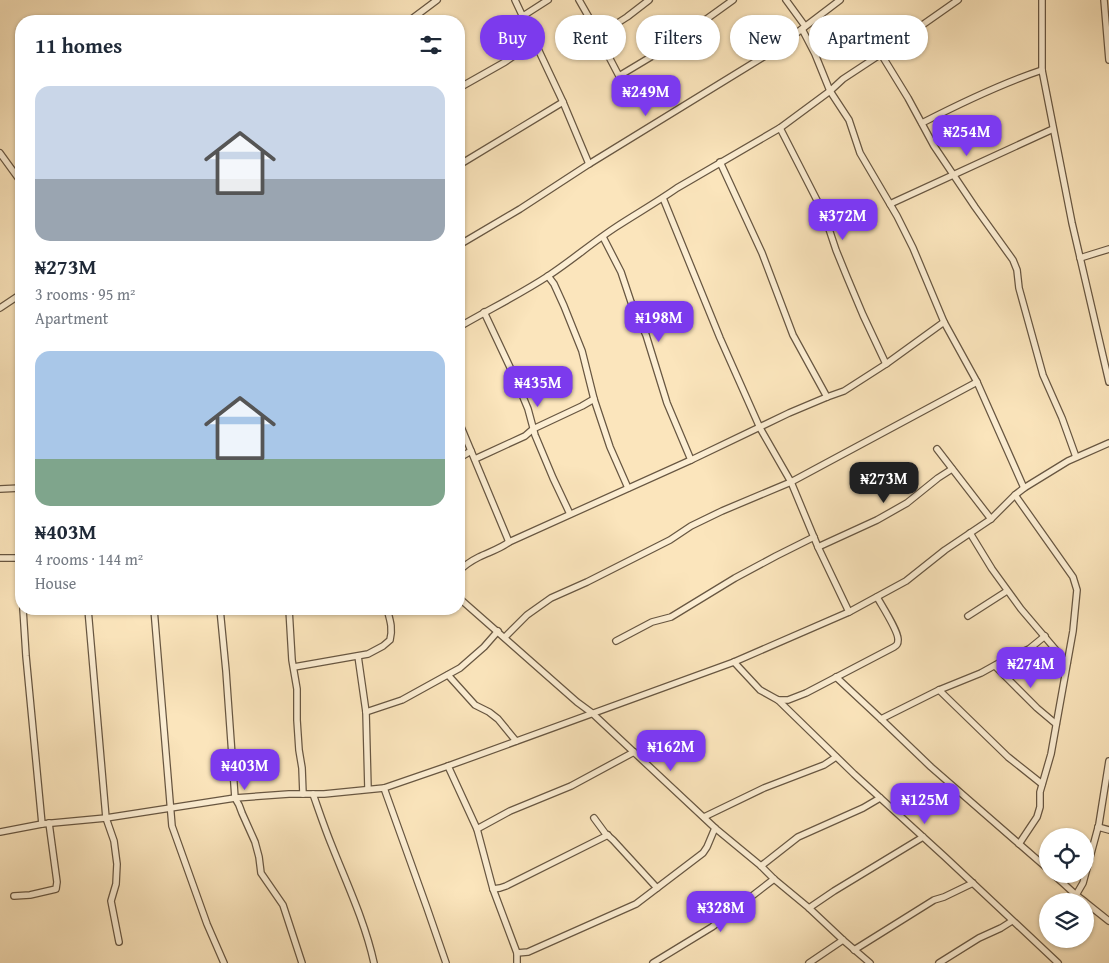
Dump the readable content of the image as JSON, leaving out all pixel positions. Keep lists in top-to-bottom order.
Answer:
{
  "page": {
    "chip": [
      "Buy",
      "Rent",
      "Filters",
      "New",
      "Apartment"
    ],
    "heading": "11 homes",
    "price": [
      "₦249M",
      "₦254M",
      "₦372M",
      "₦198M",
      "₦435M",
      "₦273M",
      "₦274M",
      "₦162M",
      "₦403M",
      "₦125M",
      "₦328M"
    ],
    "list": [
      {
        "name": "₦273M",
        "note": "3 rooms · 95 m² · Apartment"
      },
      {
        "name": "₦403M",
        "note": "4 rooms · 144 m² · House"
      }
    ]
  }
}
